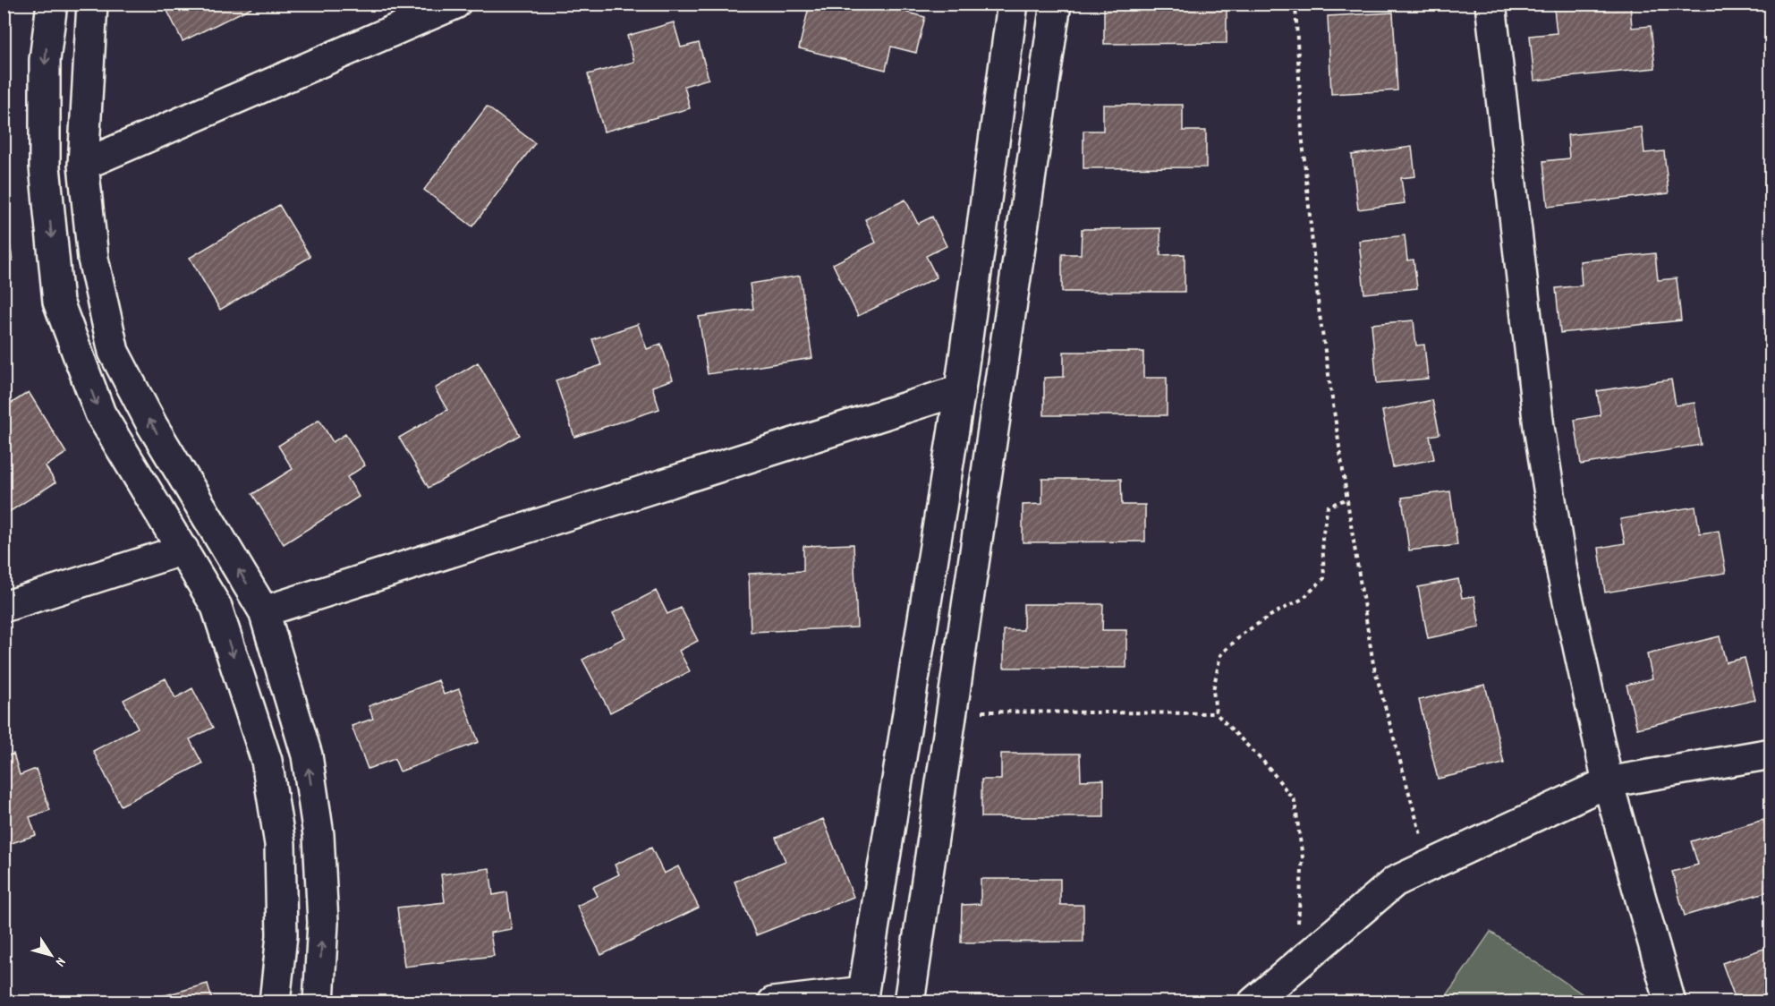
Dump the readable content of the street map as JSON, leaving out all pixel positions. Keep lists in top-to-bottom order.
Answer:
{
  "north": "bottom right"
}
